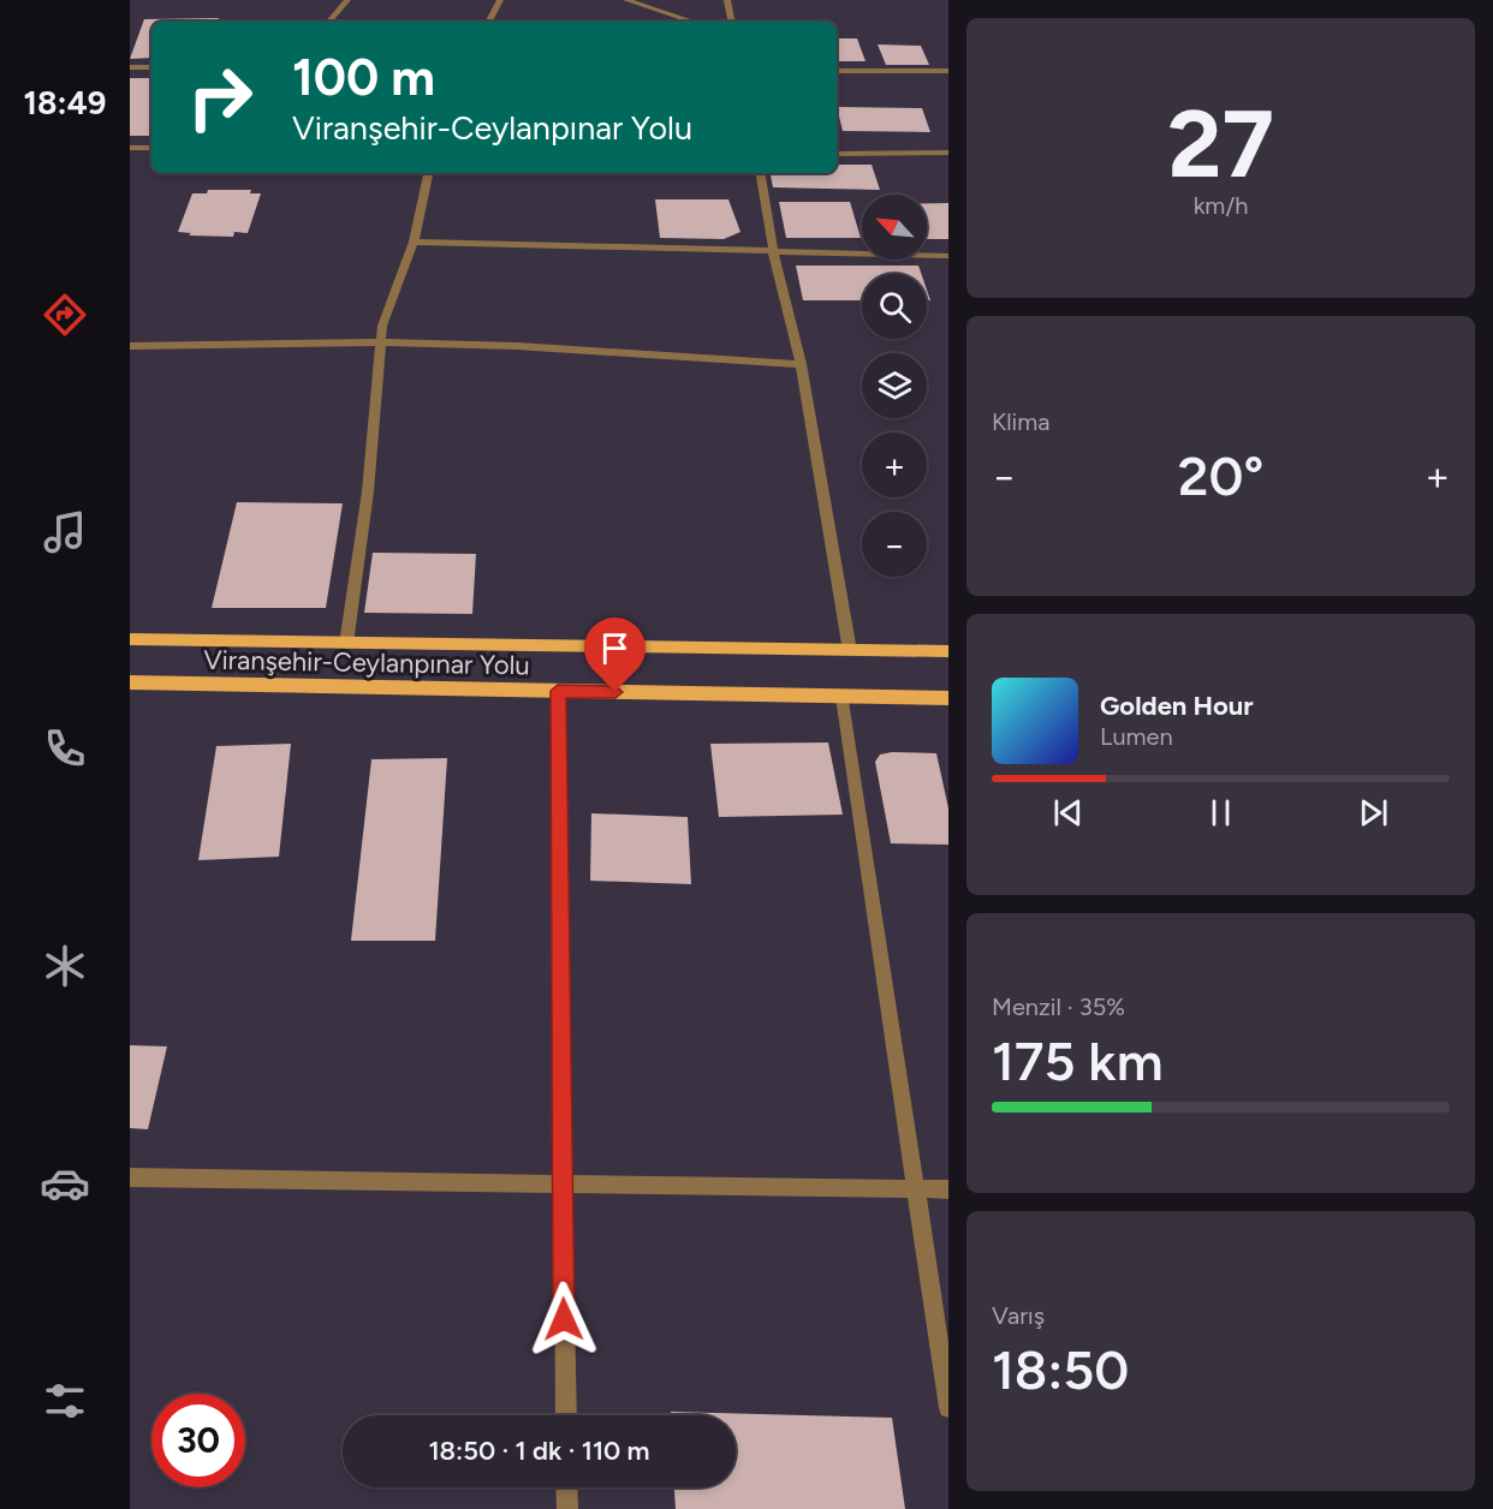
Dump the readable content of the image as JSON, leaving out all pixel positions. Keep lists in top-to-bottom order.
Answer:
{
  "streets": {
    "main road": ["Viranşehir-Ceylanpınar Yolu"]
  },
  "north": "top left",
  "page": {
    "tabs": "18:49",
    "tile": [
      ["27", "km/h"],
      "Klima",
      ["Menzil · 35%", "175 km"],
      ["Varış", "18:50"]
    ],
    "turn": ["100 m", "Viranşehir-Ceylanpınar Yolu"],
    "map_buttons": ["+", "−"],
    "heat": ["−", "20°", "+"],
    "song": ["Golden Hour", "Lumen"],
    "limit": "30",
    "trip": "18:50 · 1 dk · 110 m"
  }
}
